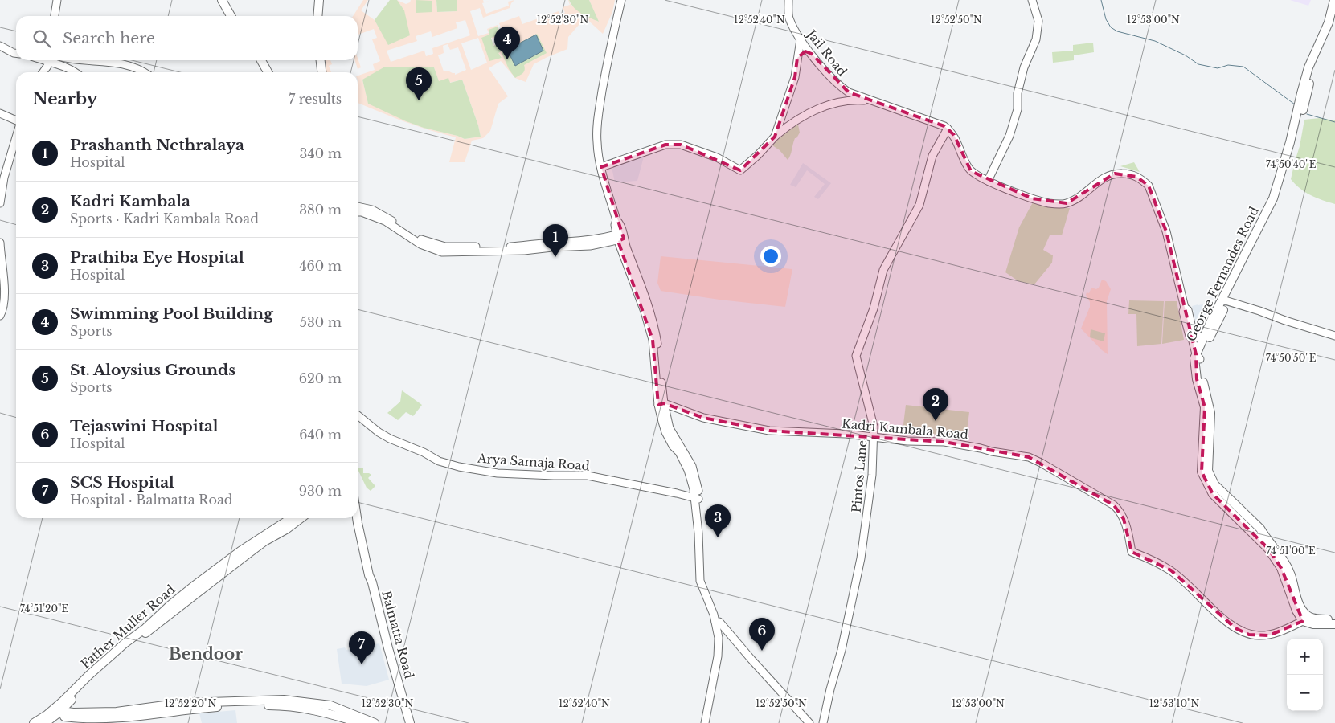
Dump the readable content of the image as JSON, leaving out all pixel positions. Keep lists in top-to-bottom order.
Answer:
{
  "streets": {
    "main road": ["George Fernandes Road", "Father Muller Road", "Balmatta Road"],
    "street": [
      "Jail Road",
      "Kadri Kambala Road",
      "Arya Samaja Road",
      "Pintos Lane"
    ]
  },
  "crossings": [
    ["Jail Road", "Pintos Lane"],
    ["George Fernandes Road", "Kadri Kambala Road"],
    ["Kadri Kambala Road", "Pintos Lane"]
  ],
  "districts": ["Bendoor"],
  "page": {
    "search": "Search here",
    "pins": [
      "4",
      "5",
      "1",
      "2",
      "3",
      "6",
      "7"
    ],
    "heading": ["Nearby", "7 results"],
    "list": [
      {
        "mark": "1",
        "name": "Prashanth Nethralaya",
        "note": "Hospital",
        "value": "340 m"
      },
      {
        "mark": "2",
        "name": "Kadri Kambala",
        "note": "Sports · Kadri Kambala Road",
        "value": "380 m"
      },
      {
        "mark": "3",
        "name": "Prathiba Eye Hospital",
        "note": "Hospital",
        "value": "460 m"
      },
      {
        "mark": "4",
        "name": "Swimming Pool Building",
        "note": "Sports",
        "value": "530 m"
      },
      {
        "mark": "5",
        "name": "St. Aloysius Grounds",
        "note": "Sports",
        "value": "620 m"
      },
      {
        "mark": "6",
        "name": "Tejaswini Hospital",
        "note": "Hospital",
        "value": "640 m"
      },
      {
        "mark": "7",
        "name": "SCS Hospital",
        "note": "Hospital · Balmatta Road",
        "value": "930 m"
      }
    ],
    "map_buttons": ["+", "−"]
  },
  "coordinates": [
    "12°52'50\"N",
    "12°53'00\"N",
    "12°52'30\"N",
    "12°52'40\"N",
    "74°50'40\"E",
    "74°50'50\"E",
    "74°51'00\"E",
    "74°51'20\"E",
    "12°52'20\"N",
    "12°53'10\"N"
  ]
}
